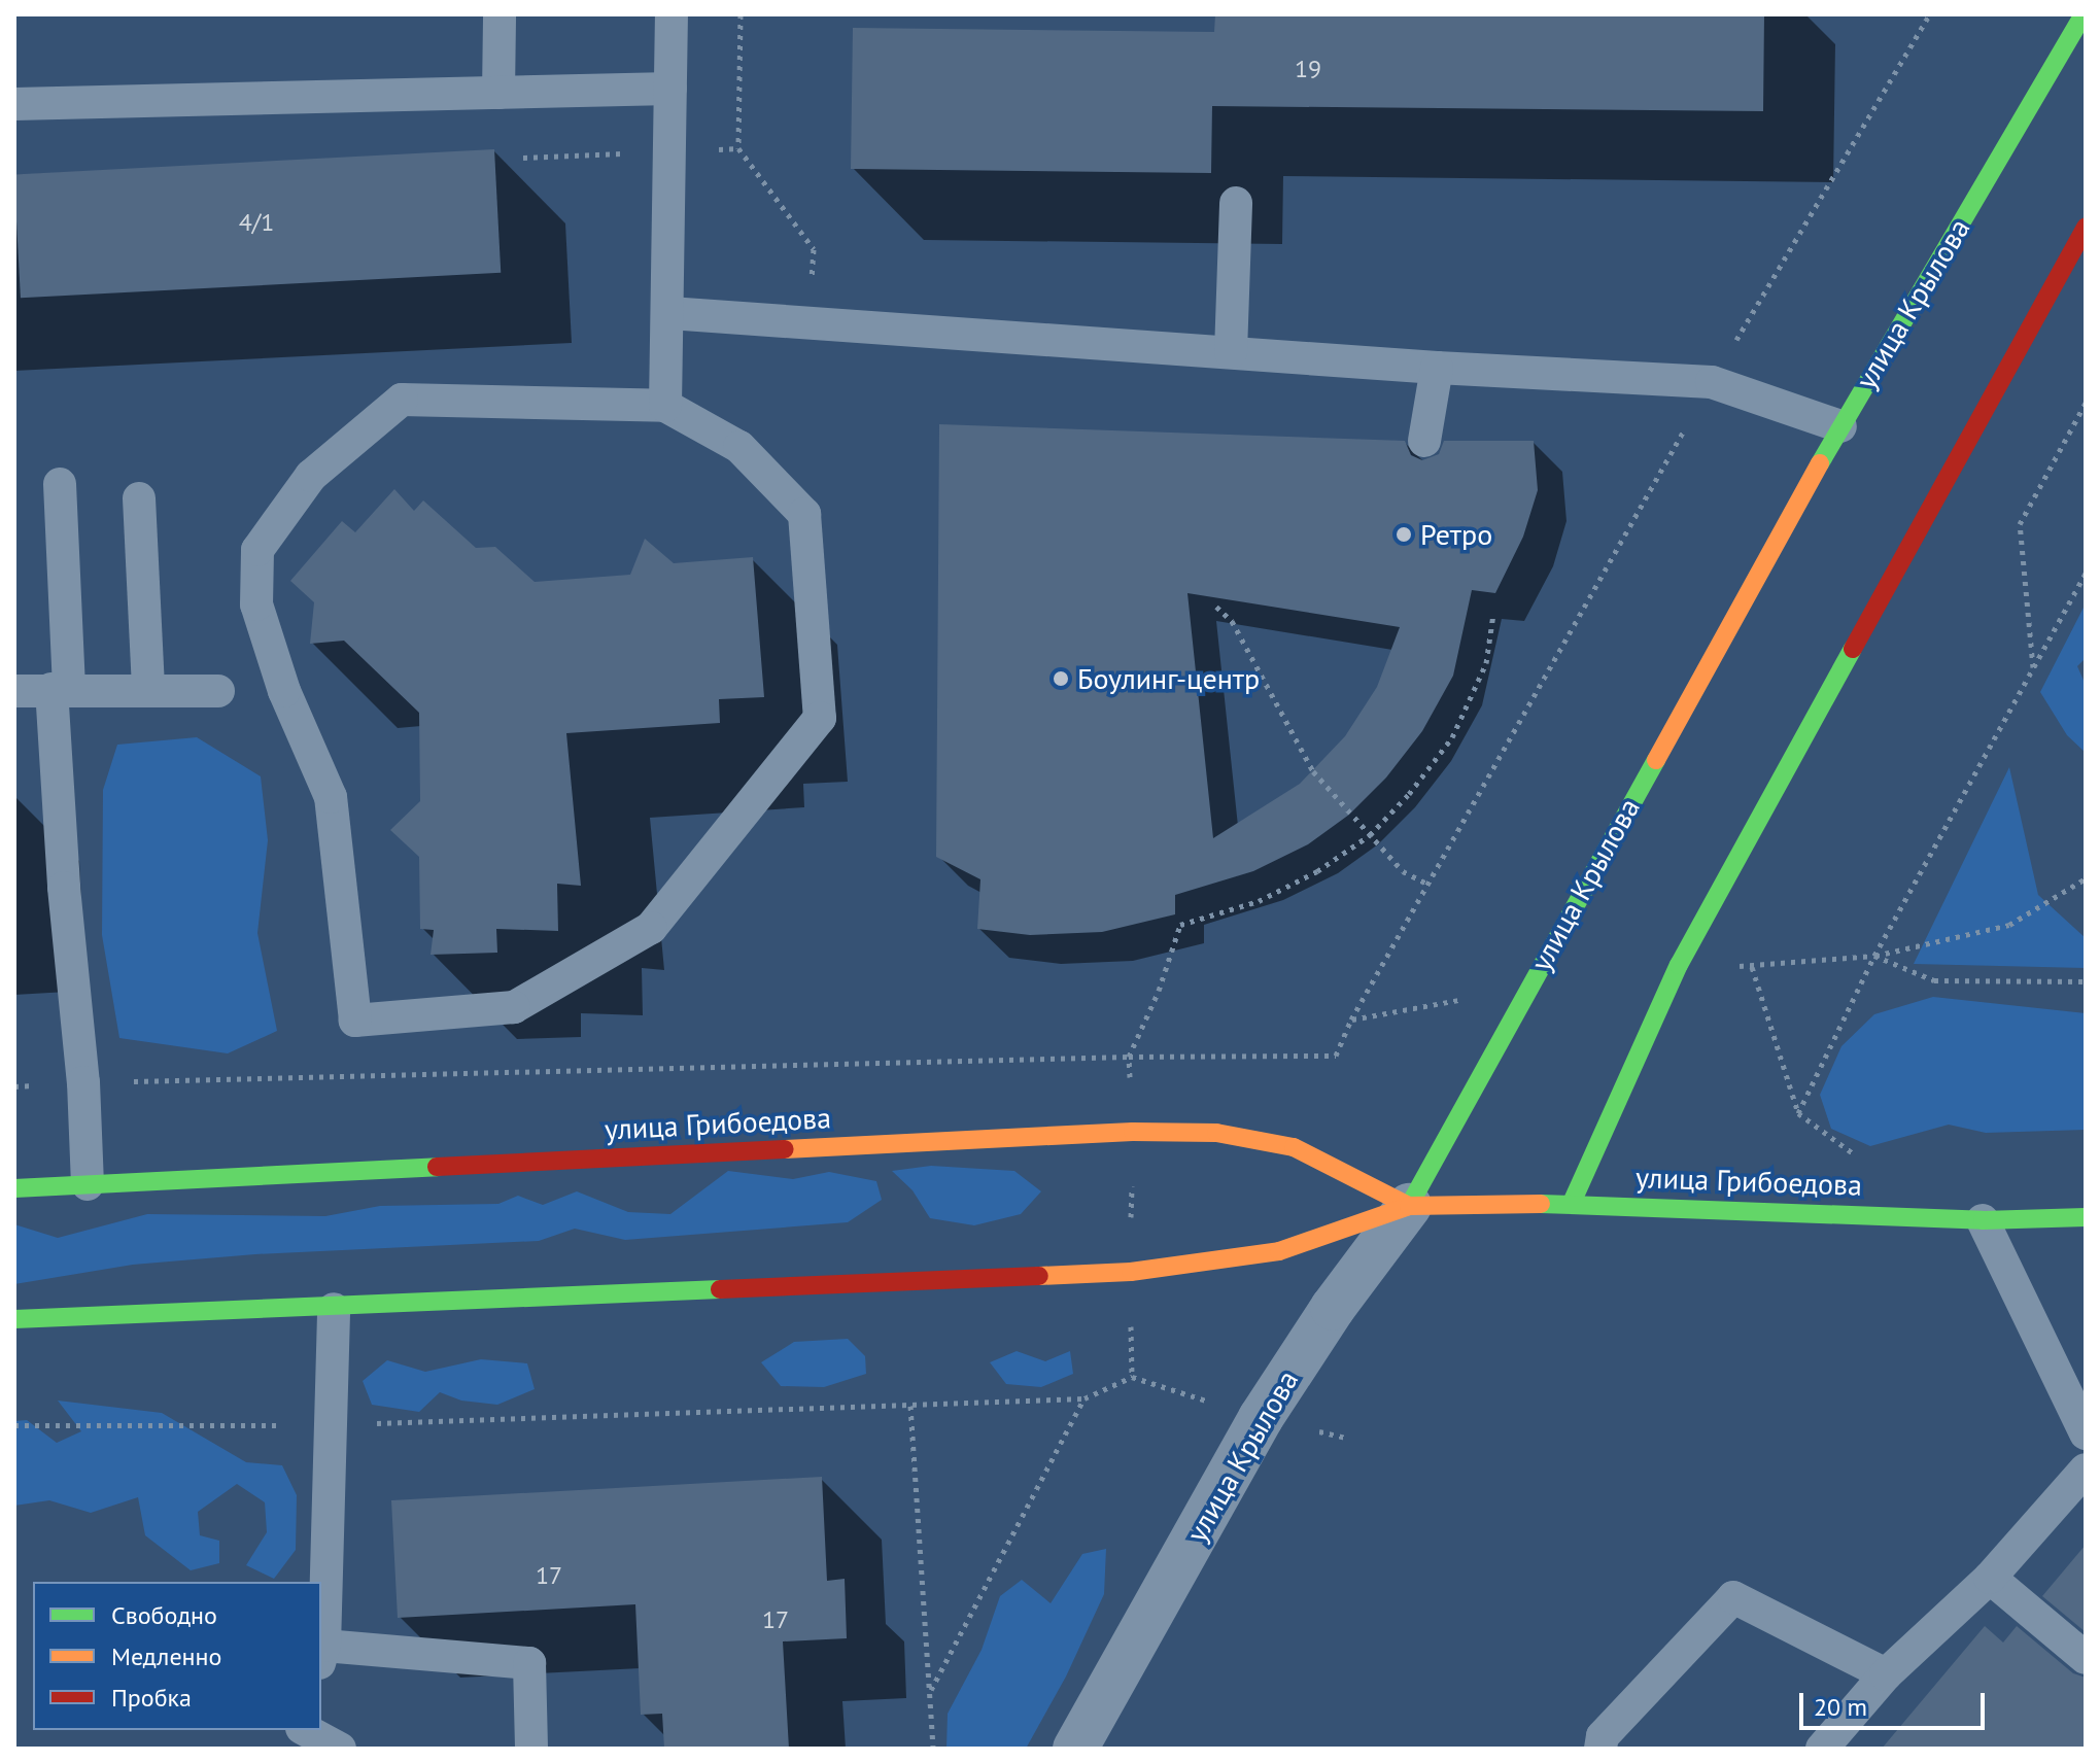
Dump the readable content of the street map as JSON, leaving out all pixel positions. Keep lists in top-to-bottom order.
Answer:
{
  "streets": {
    "main road": ["улица Крылова", "улица Грибоедова"]
  },
  "crossings": [
    ["улица Крылова", "улица Грибоедова"]
  ],
  "places": ["Ретро", "Боулинг-центр"],
  "house_numbers": [
    "19",
    "4/1",
    "17",
    "17"
  ],
  "legend": ["Свободно", "Медленно", "Пробка"],
  "scale_bar": "20 m"
}
